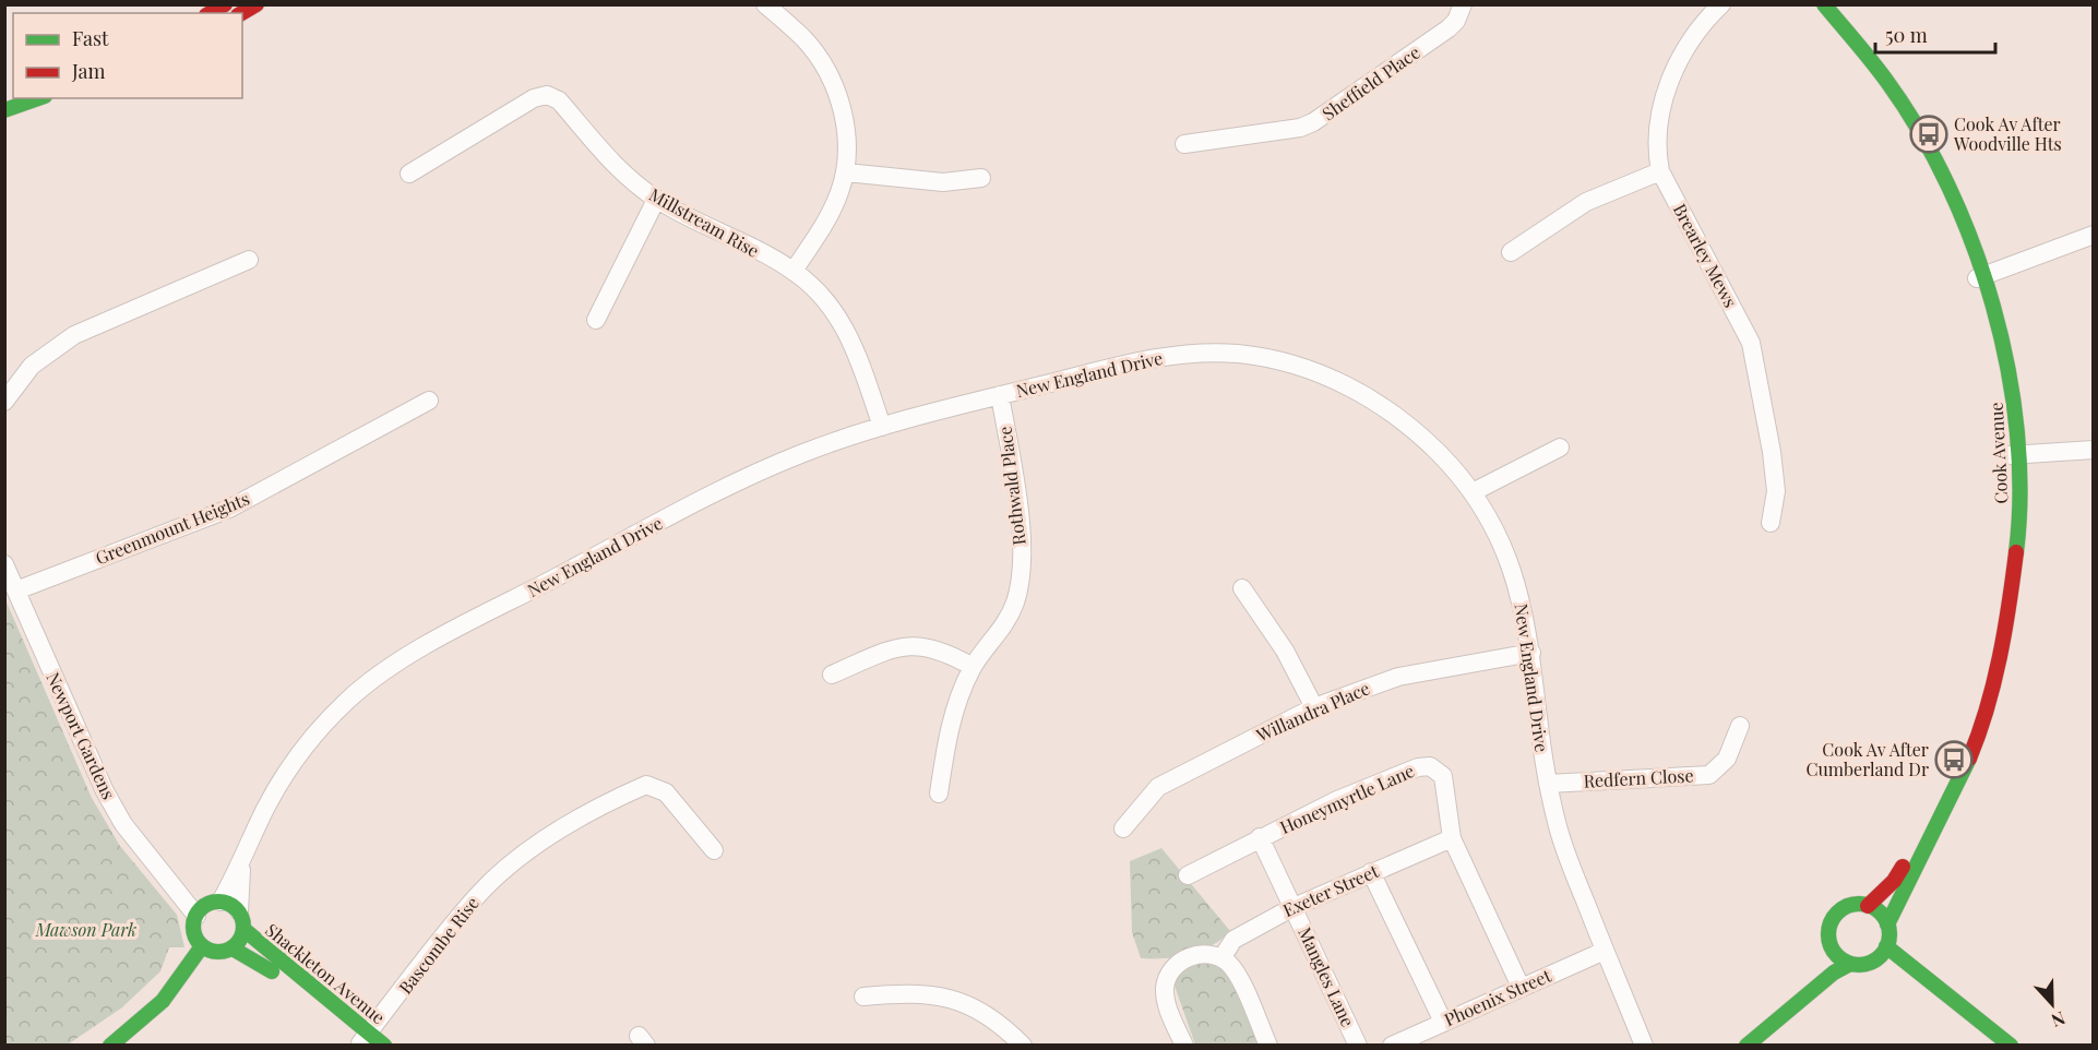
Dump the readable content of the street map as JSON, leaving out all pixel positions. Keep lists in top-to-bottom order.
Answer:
{
  "streets": {
    "street": [
      "Sheffield Place",
      "Millstream Rise",
      "Brearley Mews",
      "New England Drive",
      "Cook Avenue",
      "Rothwald Place",
      "Greenmount Heights",
      "Willandra Place",
      "Newport Gardens",
      "Redfern Close",
      "Honeymyrtle Lane",
      "Exeter Street",
      "Bascombe Rise",
      "Shackleton Avenue",
      "Mangles Lane",
      "Phoenix Street"
    ]
  },
  "crossings": [
    ["Millstream Rise", "New England Drive"],
    ["New England Drive", "Rothwald Place"],
    ["New England Drive", "Willandra Place"],
    ["New England Drive", "Newport Gardens"],
    ["New England Drive", "Redfern Close"],
    ["New England Drive", "Shackleton Avenue"],
    ["New England Drive", "Phoenix Street"],
    ["Greenmount Heights", "Newport Gardens"],
    ["Newport Gardens", "Shackleton Avenue"],
    ["Honeymyrtle Lane", "Exeter Street"],
    ["Honeymyrtle Lane", "Mangles Lane"],
    ["Honeymyrtle Lane", "Phoenix Street"],
    ["Exeter Street", "Mangles Lane"],
    ["Bascombe Rise", "Shackleton Avenue"]
  ],
  "parks": ["Mawson Park"],
  "places": {
    "bus stop": ["Cook Av After Woodville Hts", "Cook Av After Cumberland Dr"]
  },
  "legend": ["Fast", "Jam"],
  "scale_bar": "50 m",
  "north": "bottom"
}
